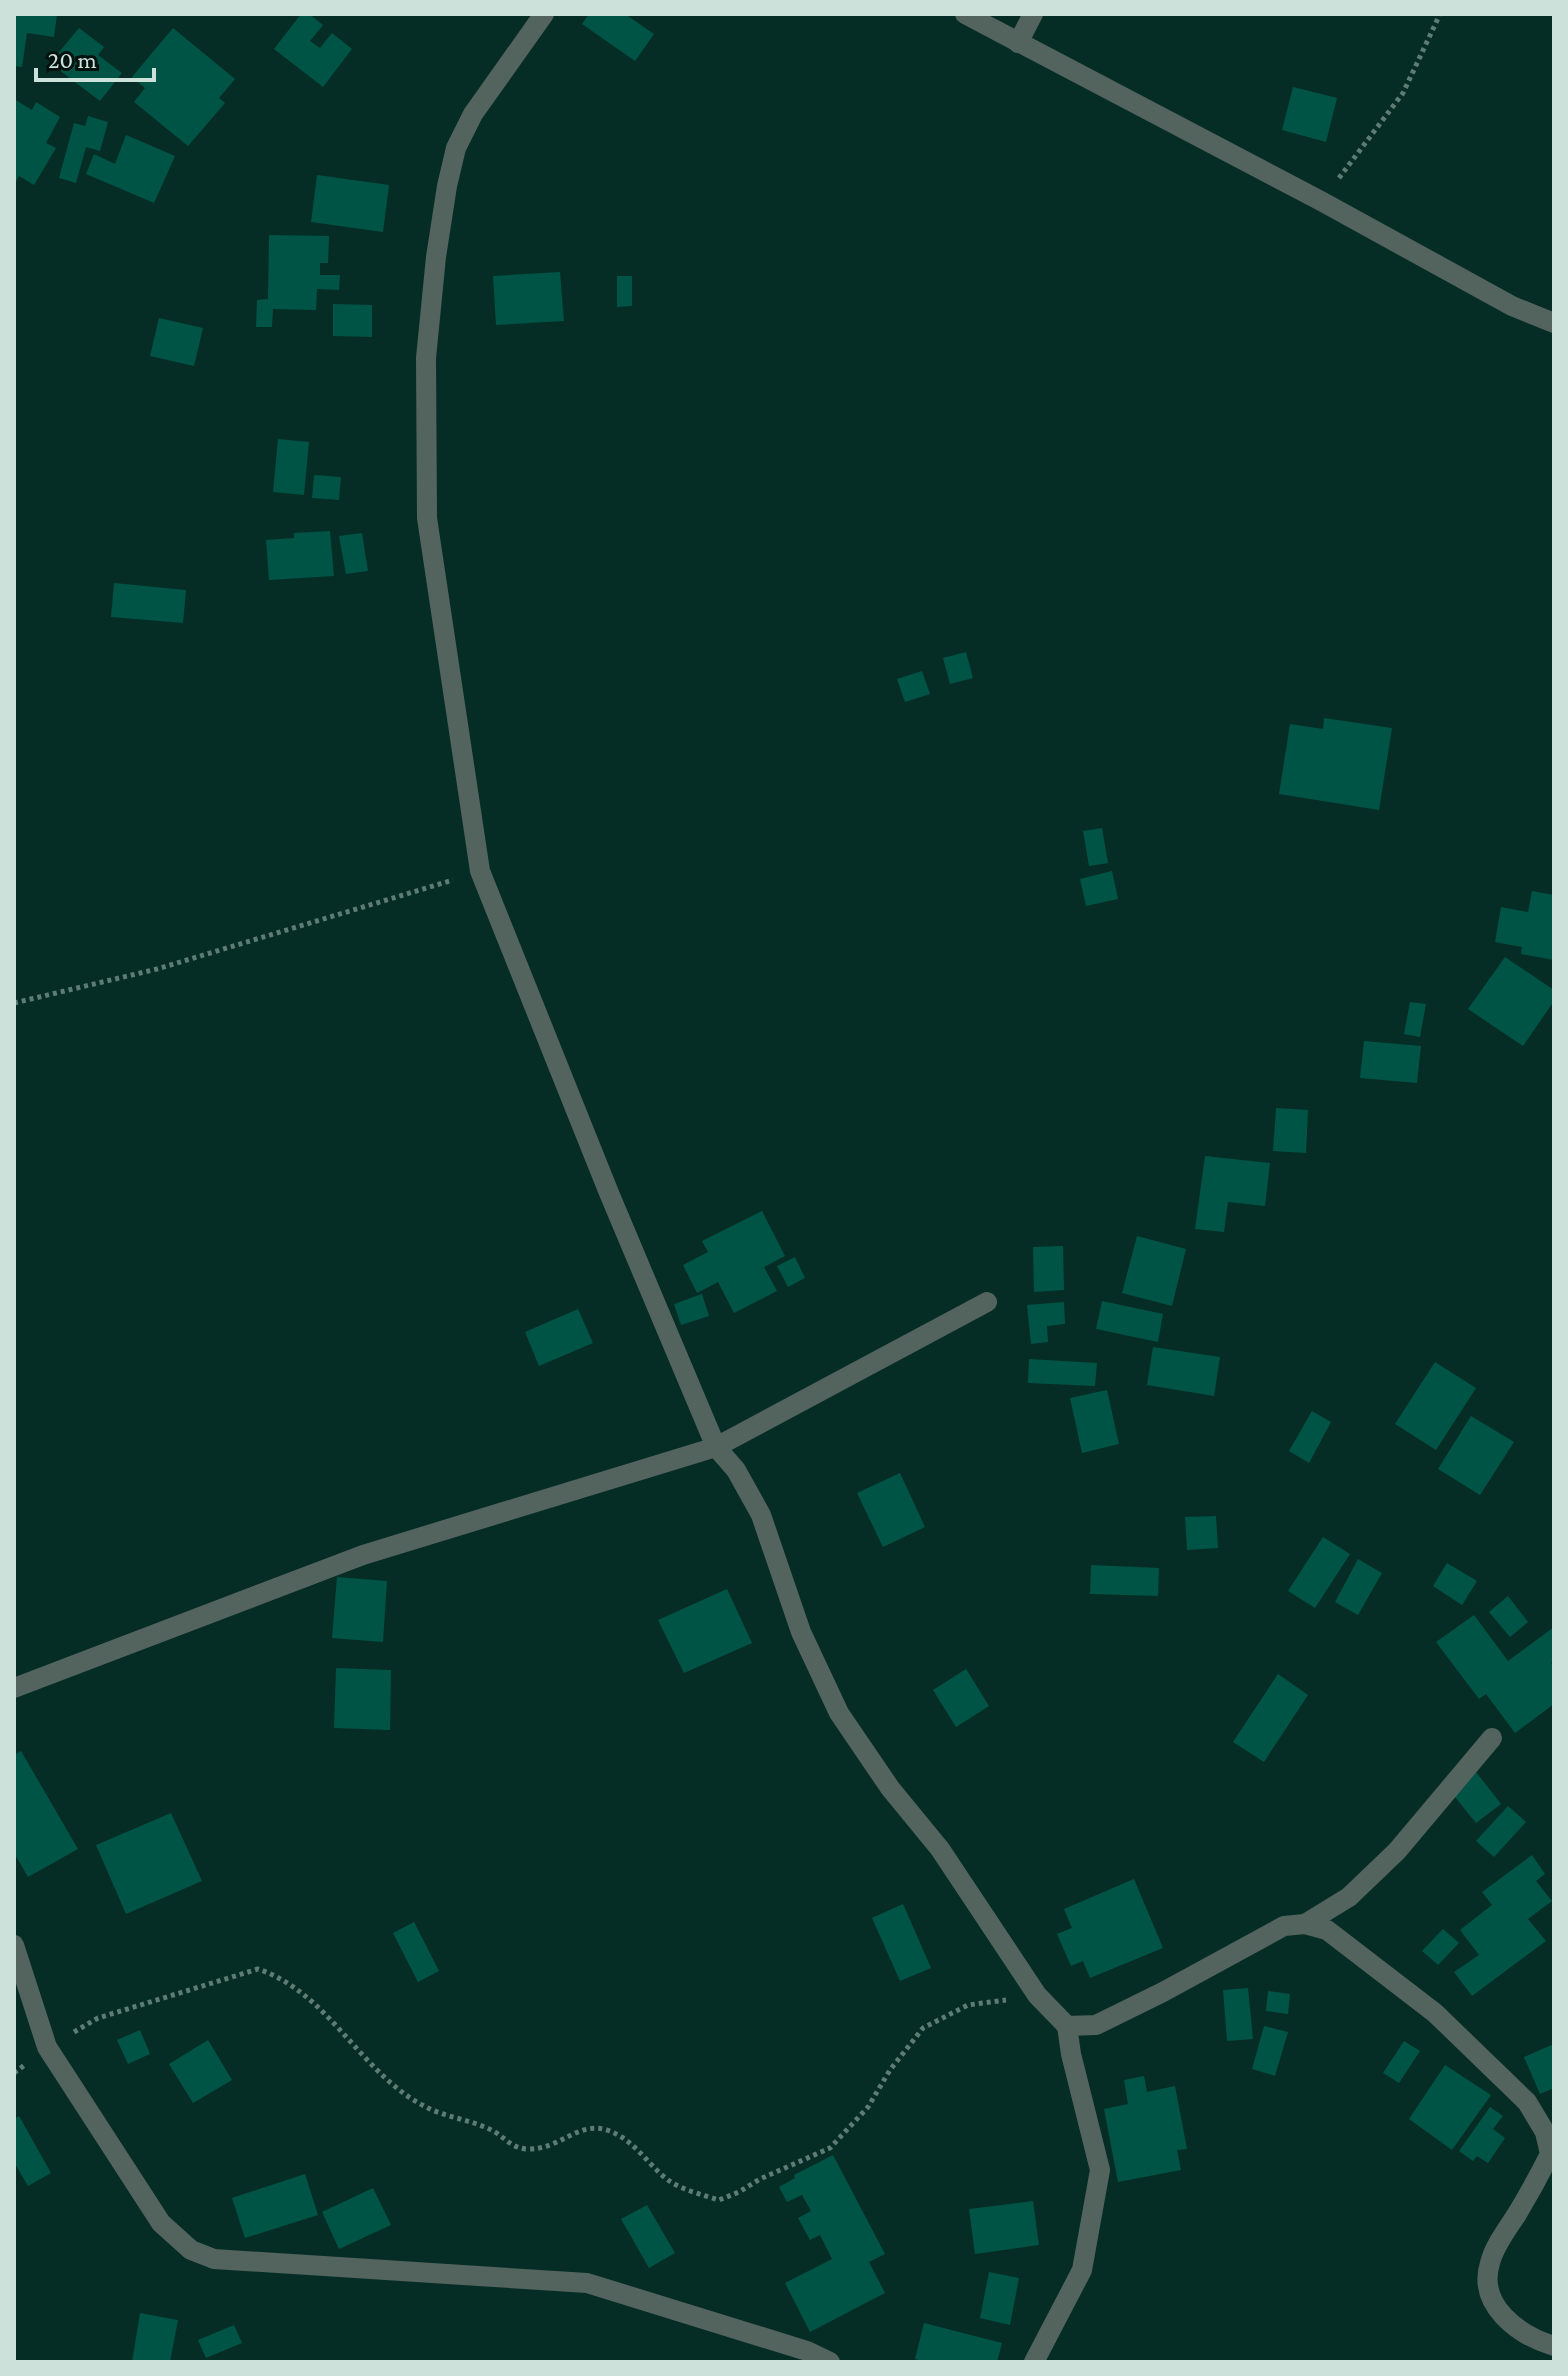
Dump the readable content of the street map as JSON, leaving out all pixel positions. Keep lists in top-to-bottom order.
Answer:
{
  "scale_bar": "20 m"
}
